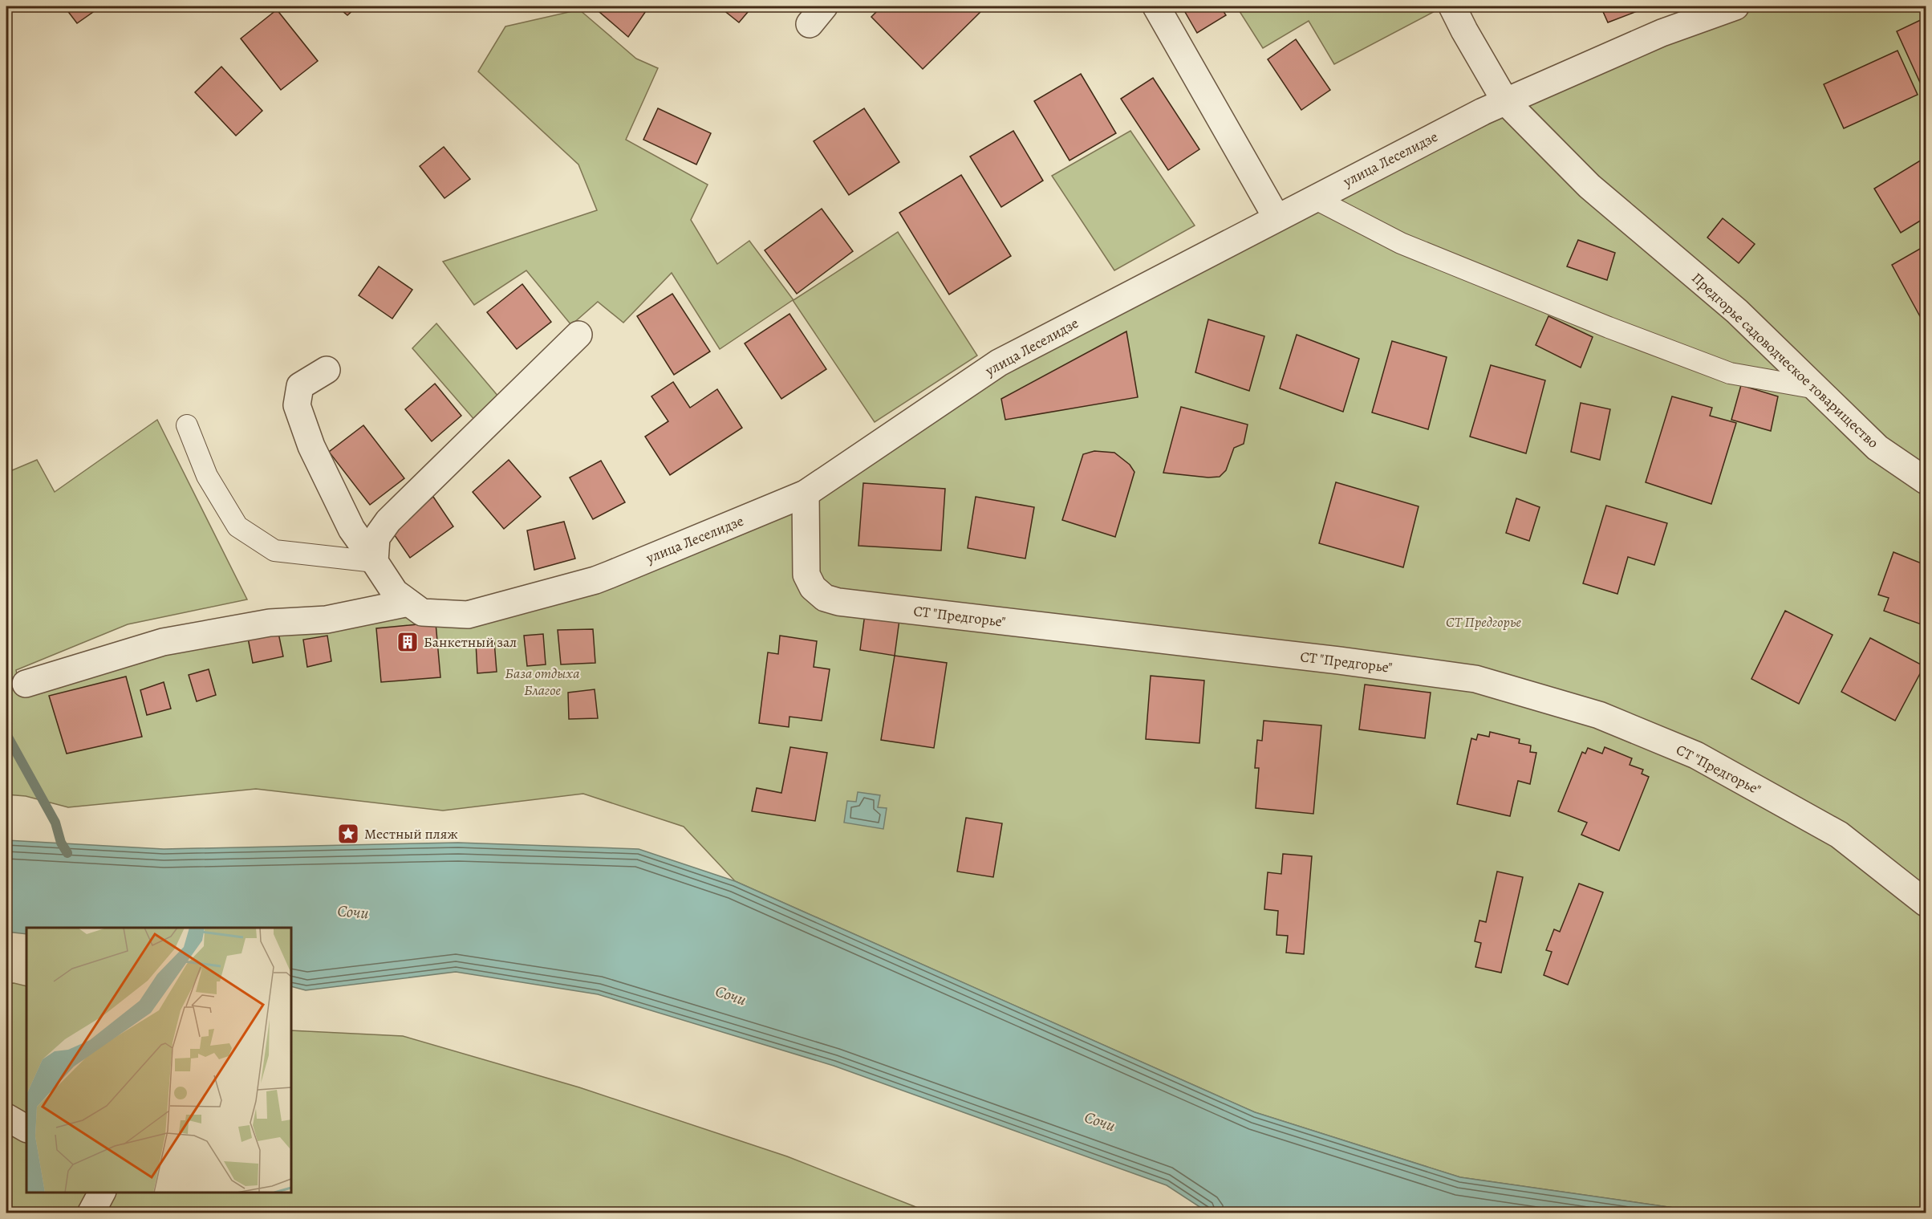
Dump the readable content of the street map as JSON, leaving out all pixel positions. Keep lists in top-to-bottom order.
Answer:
{
  "streets": {
    "street": ["улица Леселидзе", "Предгорье садоводческое товарищество", "СТ \"Предгорье\""]
  },
  "crossings": [
    ["улица Леселидзе", "Предгорье садоводческое товарищество"],
    ["улица Леселидзе", "СТ \"Предгорье\""]
  ],
  "water": ["Сочи"],
  "parks": ["СТ Предгорье", "База отдыха Благое"],
  "places": {
    "building": ["Банкетный зал"],
    "place": ["Местный пляж"]
  }
}
